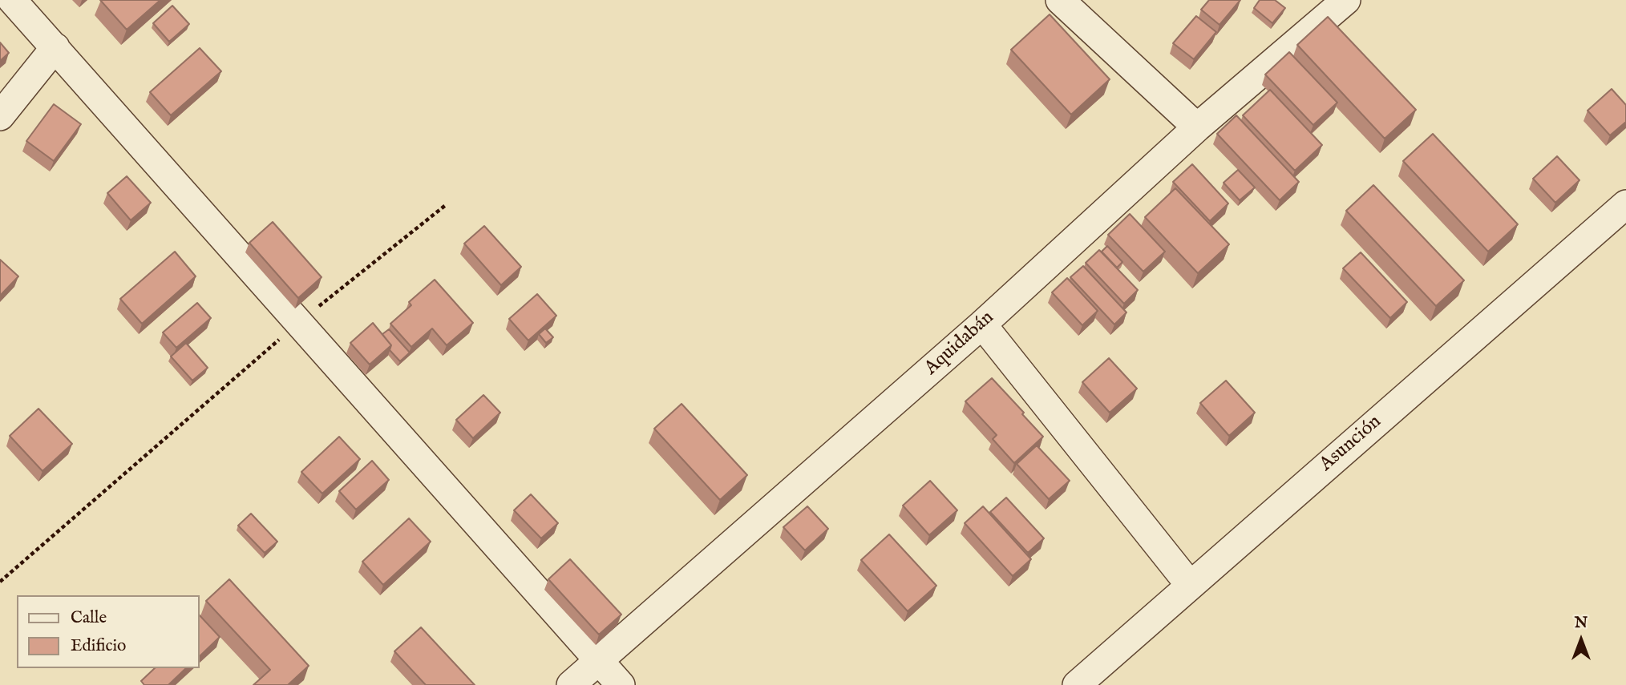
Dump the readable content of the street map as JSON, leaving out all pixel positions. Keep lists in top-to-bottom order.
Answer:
{
  "streets": {
    "street": ["Aquidabán", "Asunción"]
  },
  "legend": ["Calle", "Edificio"],
  "north": "top"
}
